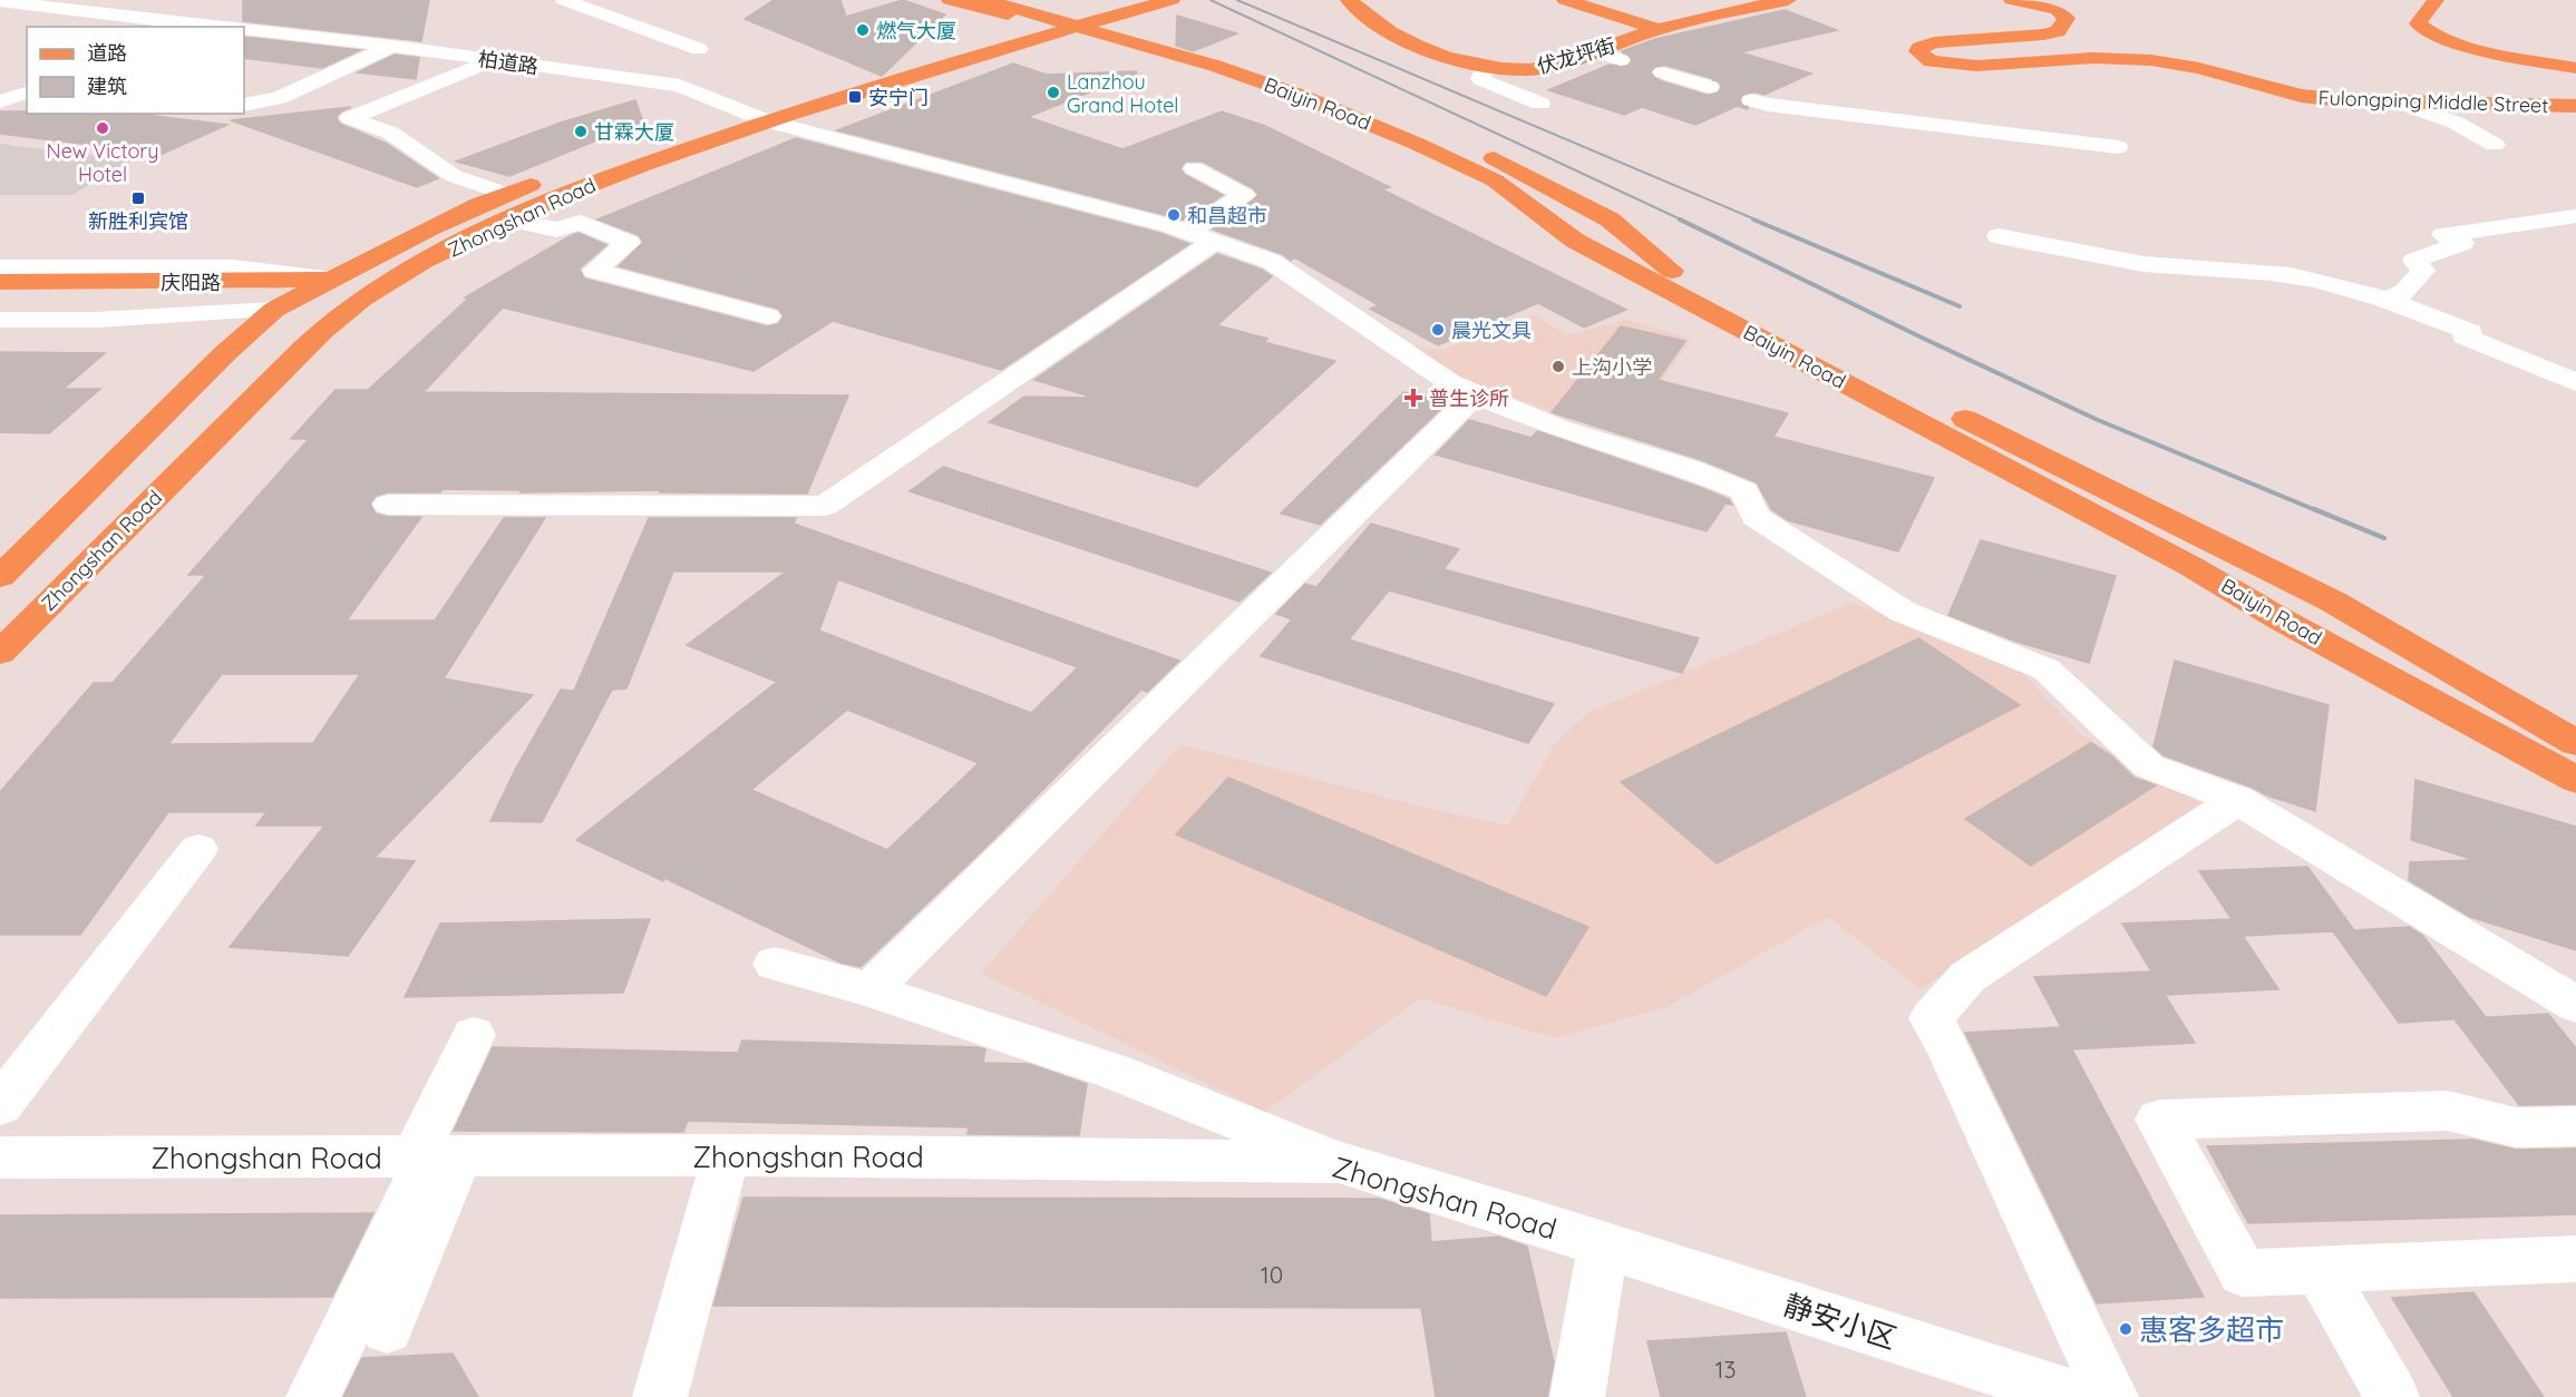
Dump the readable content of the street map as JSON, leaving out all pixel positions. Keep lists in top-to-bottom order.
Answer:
{
  "streets": {
    "main road": [
      "伏龙坪街",
      "Fulongping Middle Street",
      "Baiyin Road",
      "Zhongshan Road",
      "庆阳路"
    ],
    "street": ["柏道路", "静安小区"]
  },
  "crossings": [
    ["柏道路", "Zhongshan Road"],
    ["Zhongshan Road", "庆阳路"],
    ["Zhongshan Road", "静安小区"]
  ],
  "places": {
    "other": [
      "燃气大厦",
      "Lanzhou Grand Hotel",
      "New Victory Hotel",
      "甘霖大厦",
      "和昌超市",
      "晨光文具",
      "上沟小学",
      "惠客多超市"
    ],
    "transit": ["安宁门", "新胜利宾馆"],
    "health": ["普生诊所"]
  },
  "house_numbers": ["10", "13"],
  "legend": ["道路", "建筑"]
}
